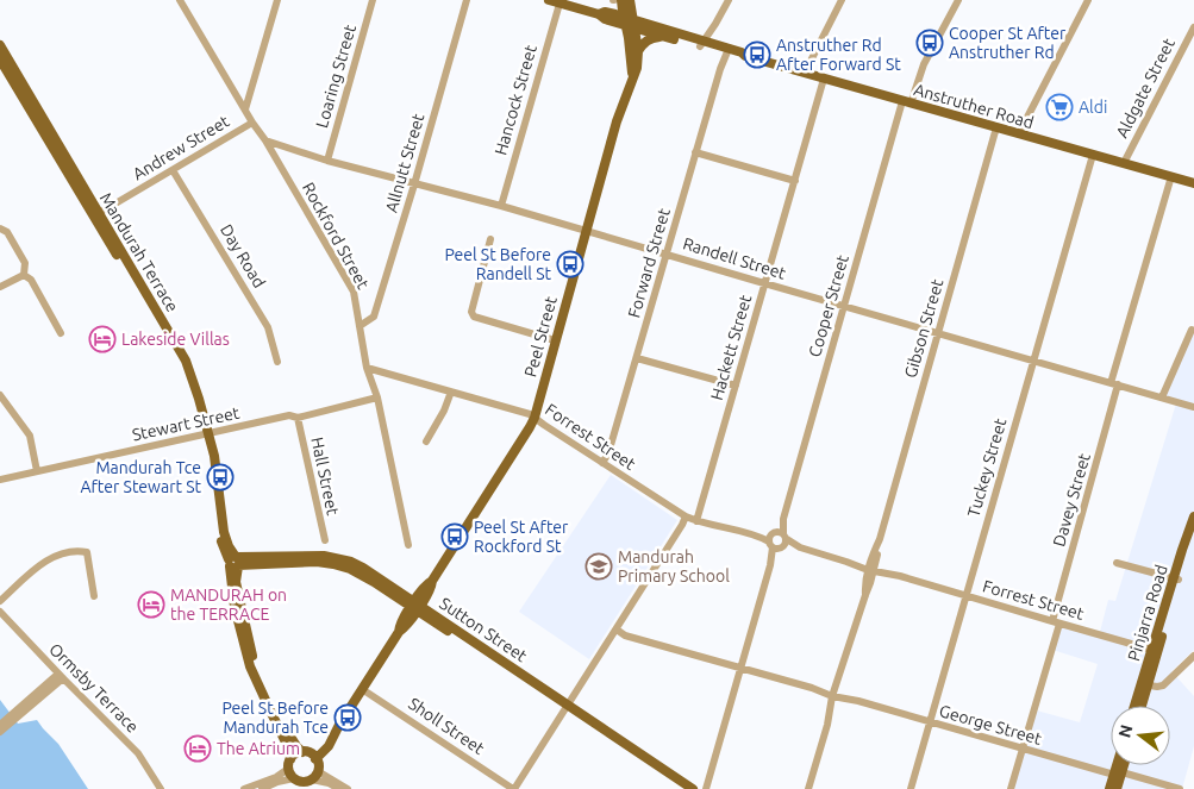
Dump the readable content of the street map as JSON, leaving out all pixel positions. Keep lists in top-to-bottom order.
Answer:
{
  "streets": {
    "main road": [
      "Anstruther Road",
      "Mandurah Terrace",
      "Peel Street",
      "Pinjarra Road",
      "Sutton Street"
    ],
    "street": [
      "Loaring Street",
      "Aldgate Street",
      "Hancock Street",
      "Andrew Street",
      "Allnutt Street",
      "Rockford Street",
      "Day Road",
      "Randell Street",
      "Forward Street",
      "Cooper Street",
      "Gibson Street",
      "Hackett Street",
      "Stewart Street",
      "Forrest Street",
      "Tuckey Street",
      "Hall Street",
      "Davey Street",
      "Ormsby Terrace",
      "George Street",
      "Sholl Street"
    ]
  },
  "crossings": [
    ["Loaring Street", "Randell Street"],
    ["Aldgate Street", "Anstruther Road"],
    ["Hancock Street", "Anstruther Road"],
    ["Hancock Street", "Randell Street"],
    ["Anstruther Road", "Forward Street"],
    ["Anstruther Road", "Cooper Street"],
    ["Anstruther Road", "Gibson Street"],
    ["Anstruther Road", "Peel Street"],
    ["Anstruther Road", "Hackett Street"],
    ["Anstruther Road", "Tuckey Street"],
    ["Anstruther Road", "Davey Street"],
    ["Andrew Street", "Rockford Street"],
    ["Andrew Street", "Mandurah Terrace"],
    ["Andrew Street", "Day Road"],
    ["Allnutt Street", "Rockford Street"],
    ["Allnutt Street", "Randell Street"],
    ["Rockford Street", "Randell Street"],
    ["Rockford Street", "Stewart Street"],
    ["Rockford Street", "Forrest Street"],
    ["Mandurah Terrace", "Peel Street"],
    ["Mandurah Terrace", "Stewart Street"],
    ["Mandurah Terrace", "Sutton Street"],
    ["Randell Street", "Forward Street"],
    ["Randell Street", "Cooper Street"],
    ["Randell Street", "Gibson Street"],
    ["Randell Street", "Peel Street"],
    ["Randell Street", "Hackett Street"],
    ["Randell Street", "Tuckey Street"],
    ["Randell Street", "Davey Street"],
    ["Forward Street", "Forrest Street"],
    ["Cooper Street", "Forrest Street"],
    ["Cooper Street", "George Street"],
    ["Gibson Street", "Forrest Street"],
    ["Gibson Street", "George Street"],
    ["Peel Street", "Forrest Street"],
    ["Peel Street", "Sutton Street"],
    ["Peel Street", "Sholl Street"],
    ["Hackett Street", "Forrest Street"],
    ["Stewart Street", "Hall Street"],
    ["Forrest Street", "Tuckey Street"],
    ["Forrest Street", "Davey Street"],
    ["Forrest Street", "Pinjarra Road"],
    ["Tuckey Street", "George Street"],
    ["Davey Street", "George Street"]
  ],
  "places": {
    "bus stop": [
      "Cooper St After Anstruther Rd",
      "Anstruther Rd After Forward St",
      "Peel St Before Randell St",
      "Mandurah Tce After Stewart St",
      "Peel St After Rockford St",
      "Peel St Before Mandurah Tce"
    ],
    "supermarket": ["Aldi"],
    "hotel": ["Lakeside Villas", "MANDURAH on the TERRACE", "The Atrium"],
    "school or university": ["Mandurah Primary School"]
  },
  "north": "left"
}
